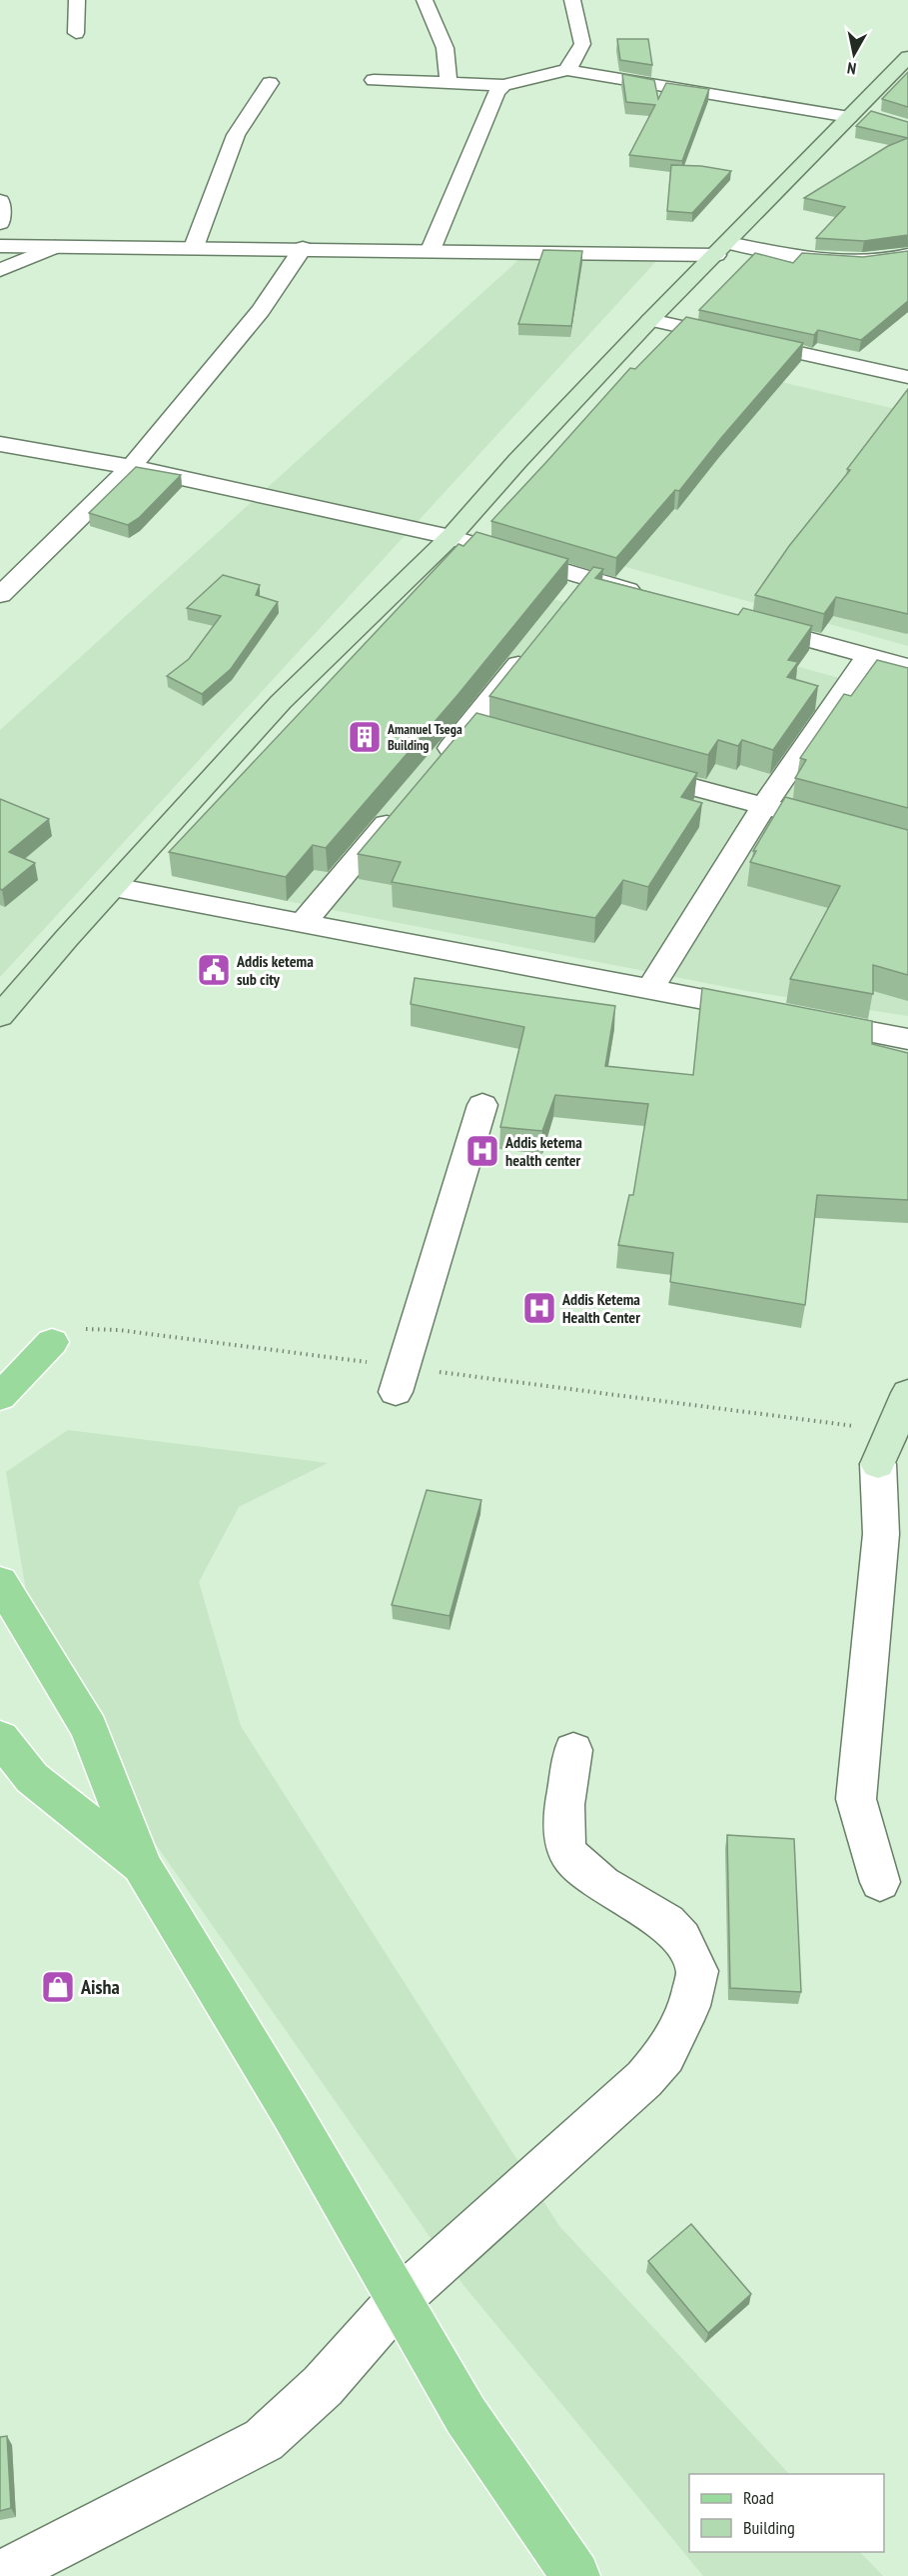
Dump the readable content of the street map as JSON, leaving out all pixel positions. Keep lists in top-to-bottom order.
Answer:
{
  "places": {
    "building": ["Amanuel Tsega Building"],
    "public building": ["Addis ketema sub city"],
    "hospital": ["Addis ketema health center", "Addis Ketema Health Center"],
    "shop": ["Aisha"]
  },
  "legend": ["Road", "Building"],
  "north": "bottom"
}
